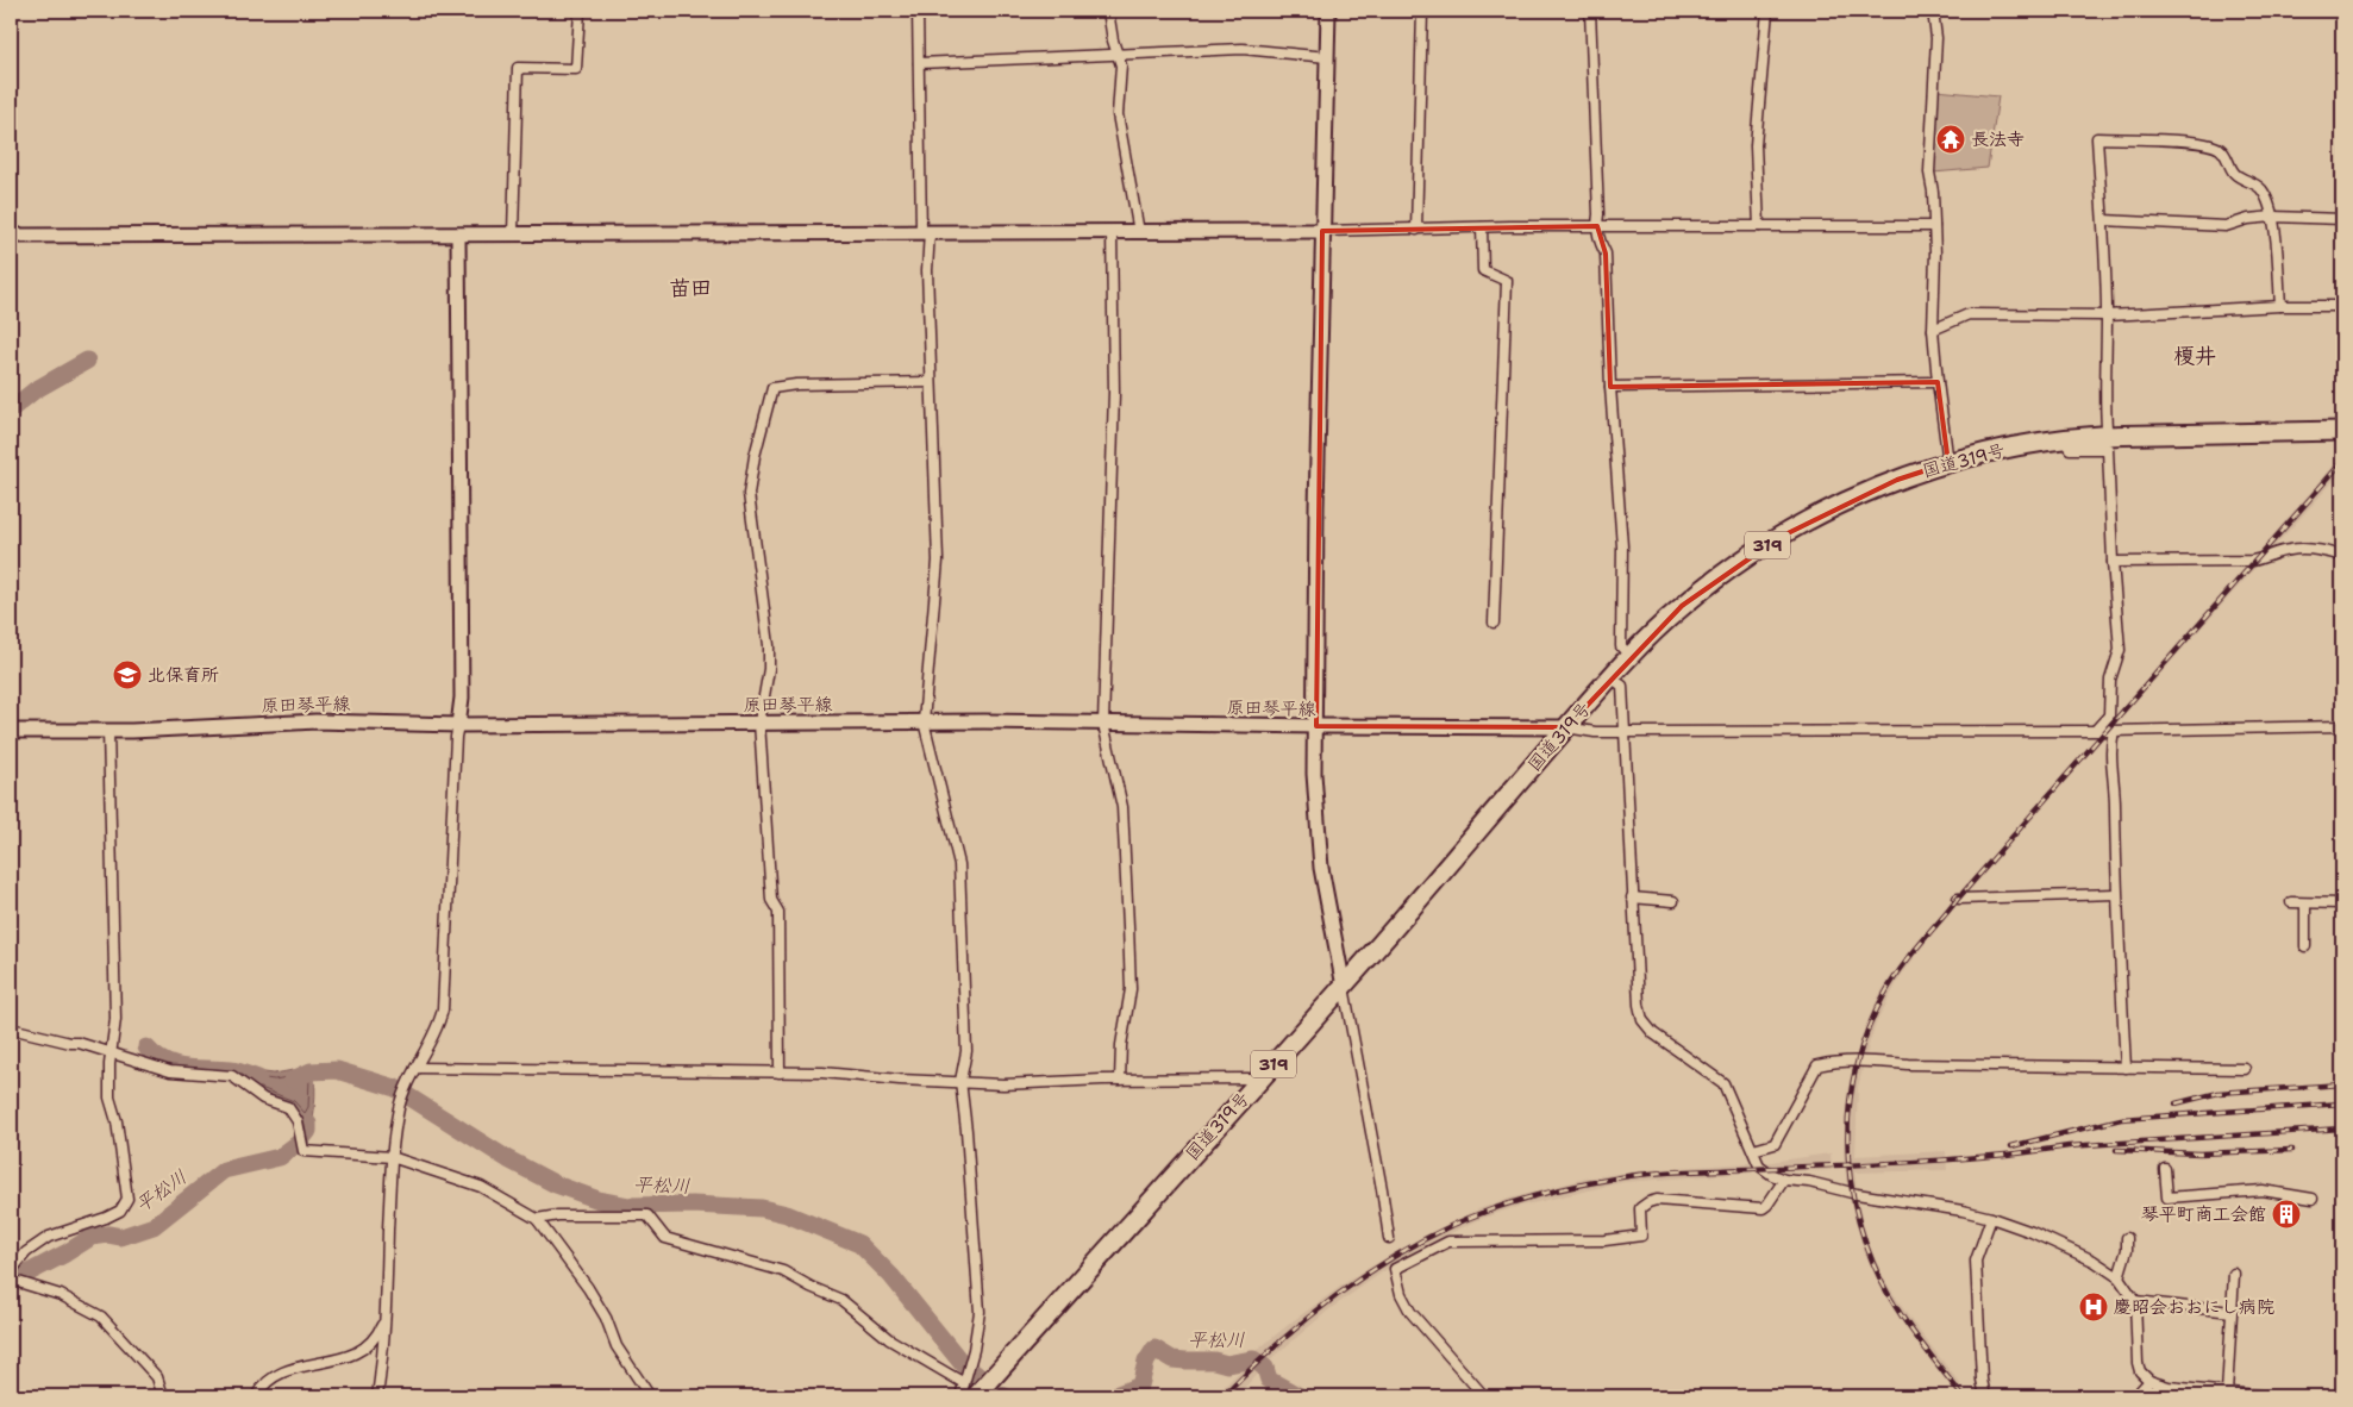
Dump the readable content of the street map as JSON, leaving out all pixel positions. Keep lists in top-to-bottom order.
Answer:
{
  "streets": {
    "highway": ["国道319号", "319"],
    "street": ["原田琴平線"]
  },
  "crossings": [
    ["国道319号", "原田琴平線"]
  ],
  "districts": ["苗田", "榎井"],
  "water": ["平松川"],
  "places": {
    "temple": ["長法寺"],
    "school or university": ["北保育所"],
    "building": ["琴平町商工会館"],
    "hospital": ["慶昭会おおにし病院"]
  }
}
